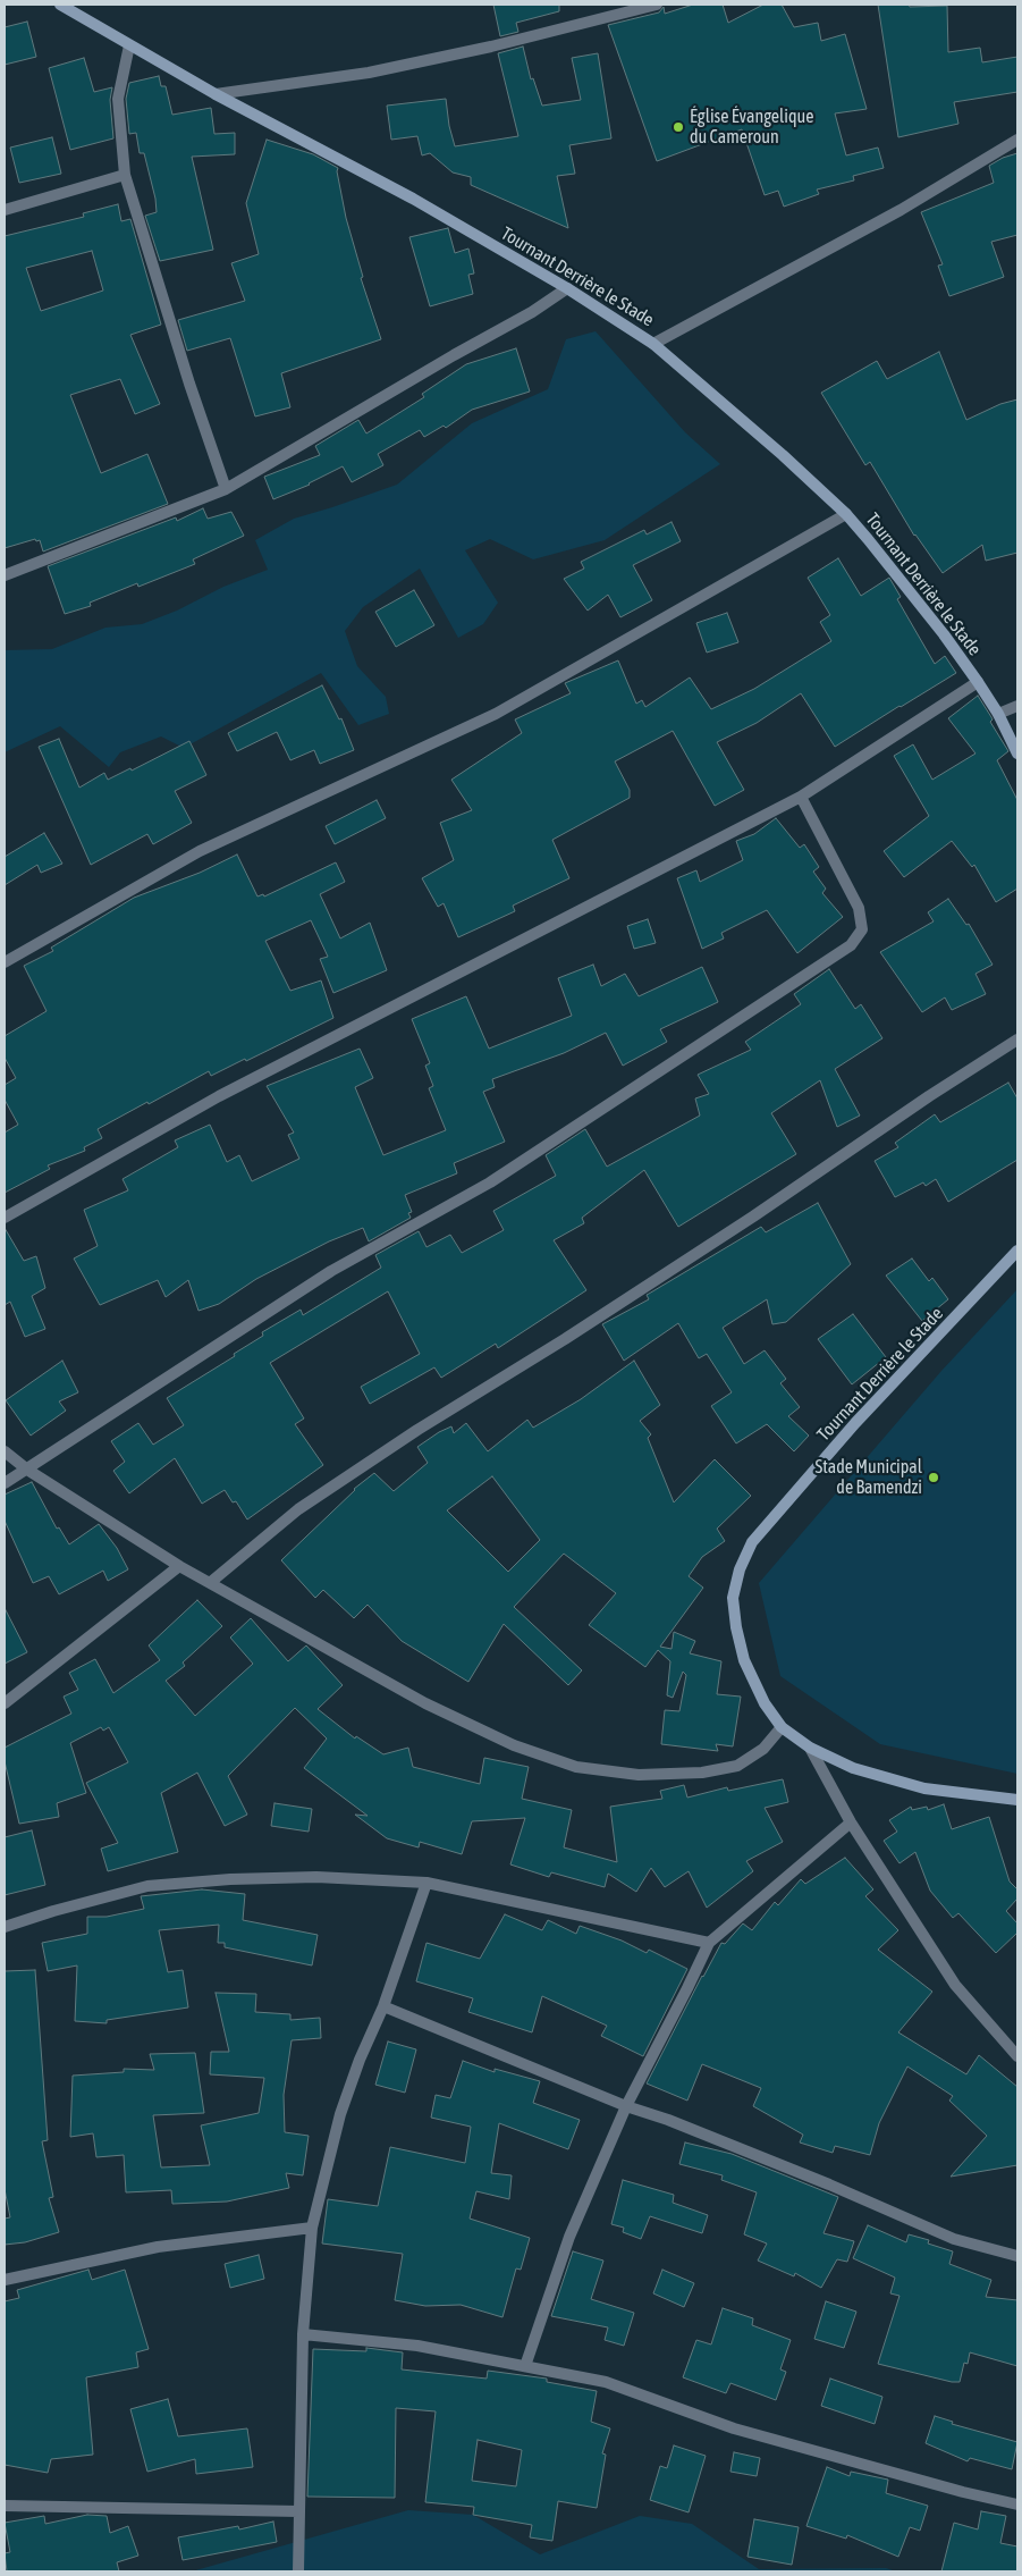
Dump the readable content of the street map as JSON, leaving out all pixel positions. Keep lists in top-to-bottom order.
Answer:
{
  "streets": {
    "street": ["Tournant Derrière le Stade"]
  },
  "places": ["Église Évangelique du Cameroun", "Stade Municipal de Bamendzi"]
}
